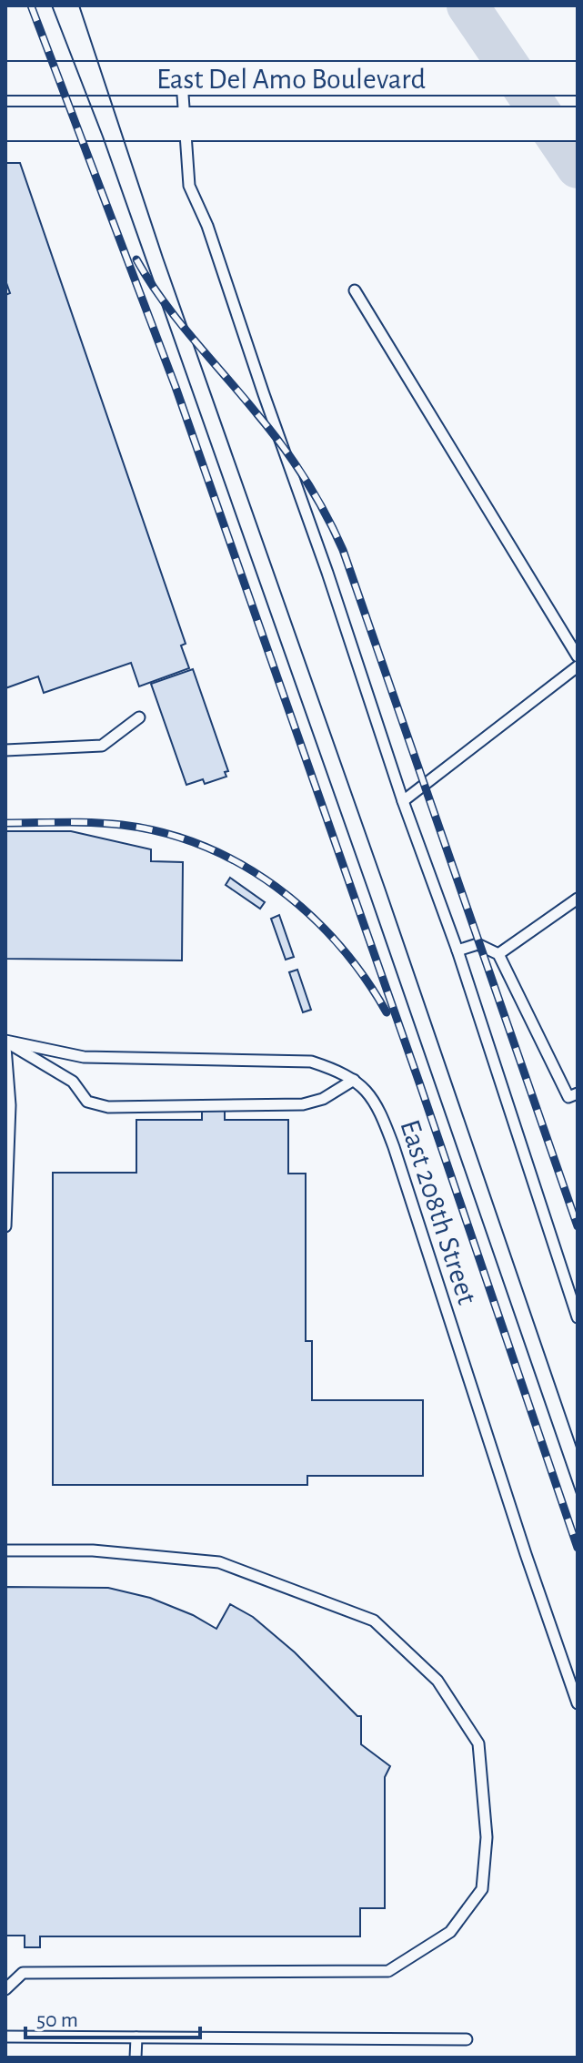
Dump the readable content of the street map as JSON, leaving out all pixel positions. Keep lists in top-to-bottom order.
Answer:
{
  "streets": {
    "main road": ["East Del Amo Boulevard"],
    "lane": ["East 208th Street"]
  },
  "scale_bar": "50 m"
}
